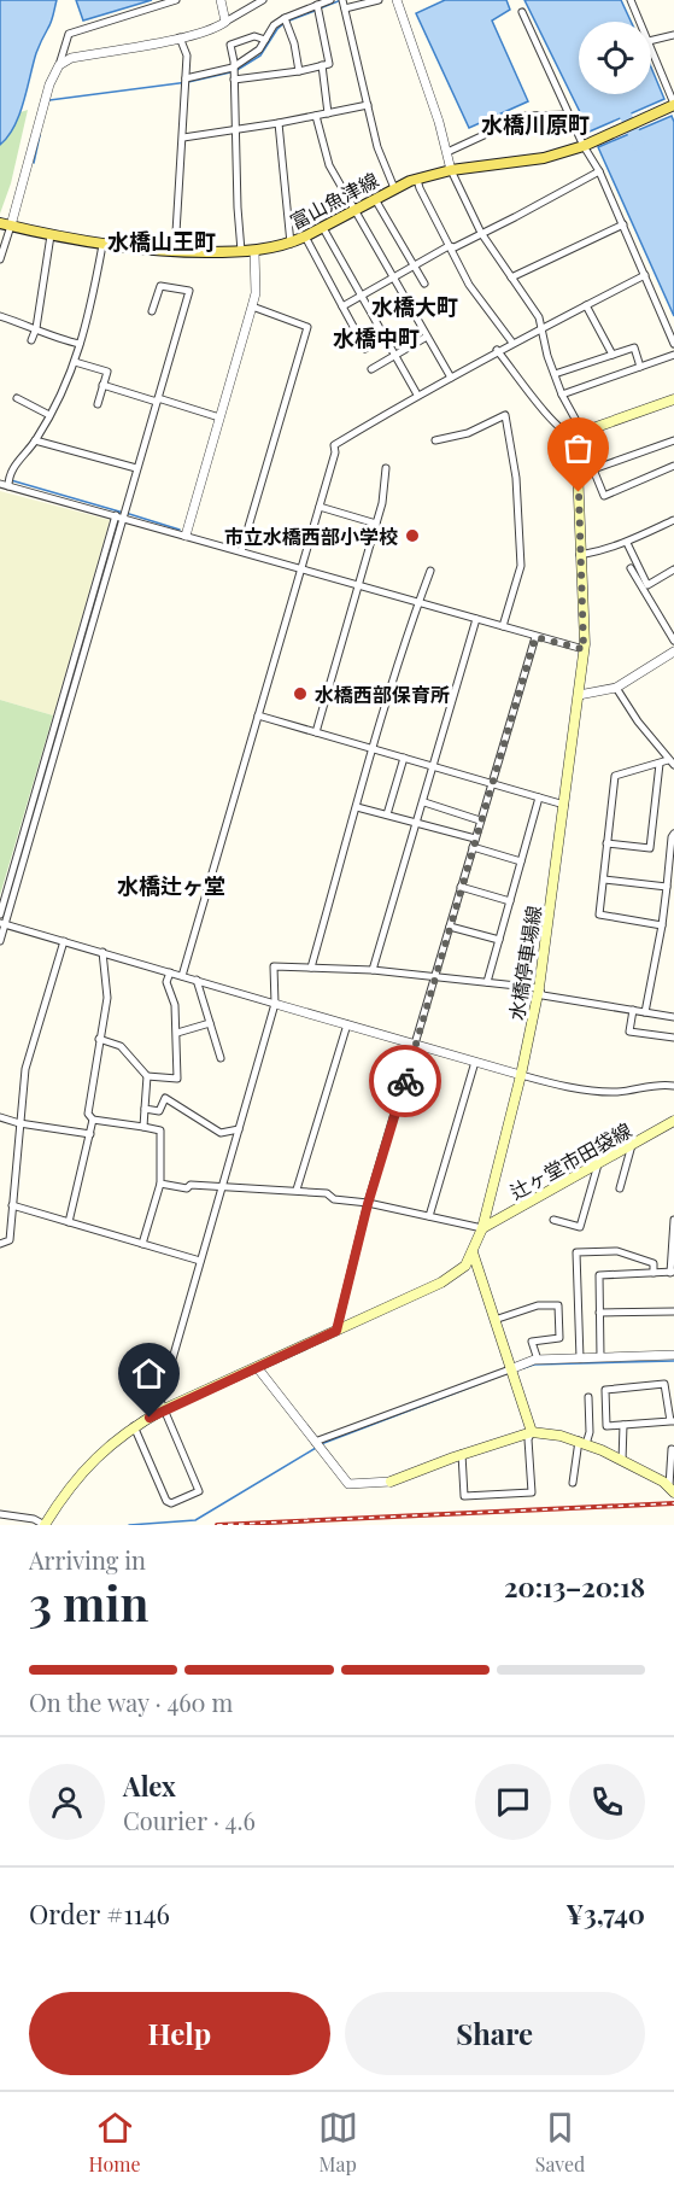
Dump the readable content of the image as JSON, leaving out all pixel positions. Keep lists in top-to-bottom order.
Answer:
{
  "streets": {
    "main road": ["富山魚津線", "水橋停車場線", "辻ヶ堂市田袋線"]
  },
  "crossings": [
    ["水橋停車場線", "辻ヶ堂市田袋線"]
  ],
  "districts": [
    "水橋川原町",
    "水橋山王町",
    "水橋大町",
    "水橋中町",
    "水橋辻ヶ堂"
  ],
  "places": ["市立水橋西部小学校", "水橋西部保育所"],
  "page": {
    "heading": ["3 min", "Arriving in", "20:13–20:18"],
    "panel": [
      "Alex",
      "Courier · 4.6",
      "Order #1146",
      "¥3,740"
    ],
    "bar": "On the way · 460 m",
    "buttons": ["Help", "Share"],
    "tabs": ["Home", "Map", "Saved"]
  }
}
